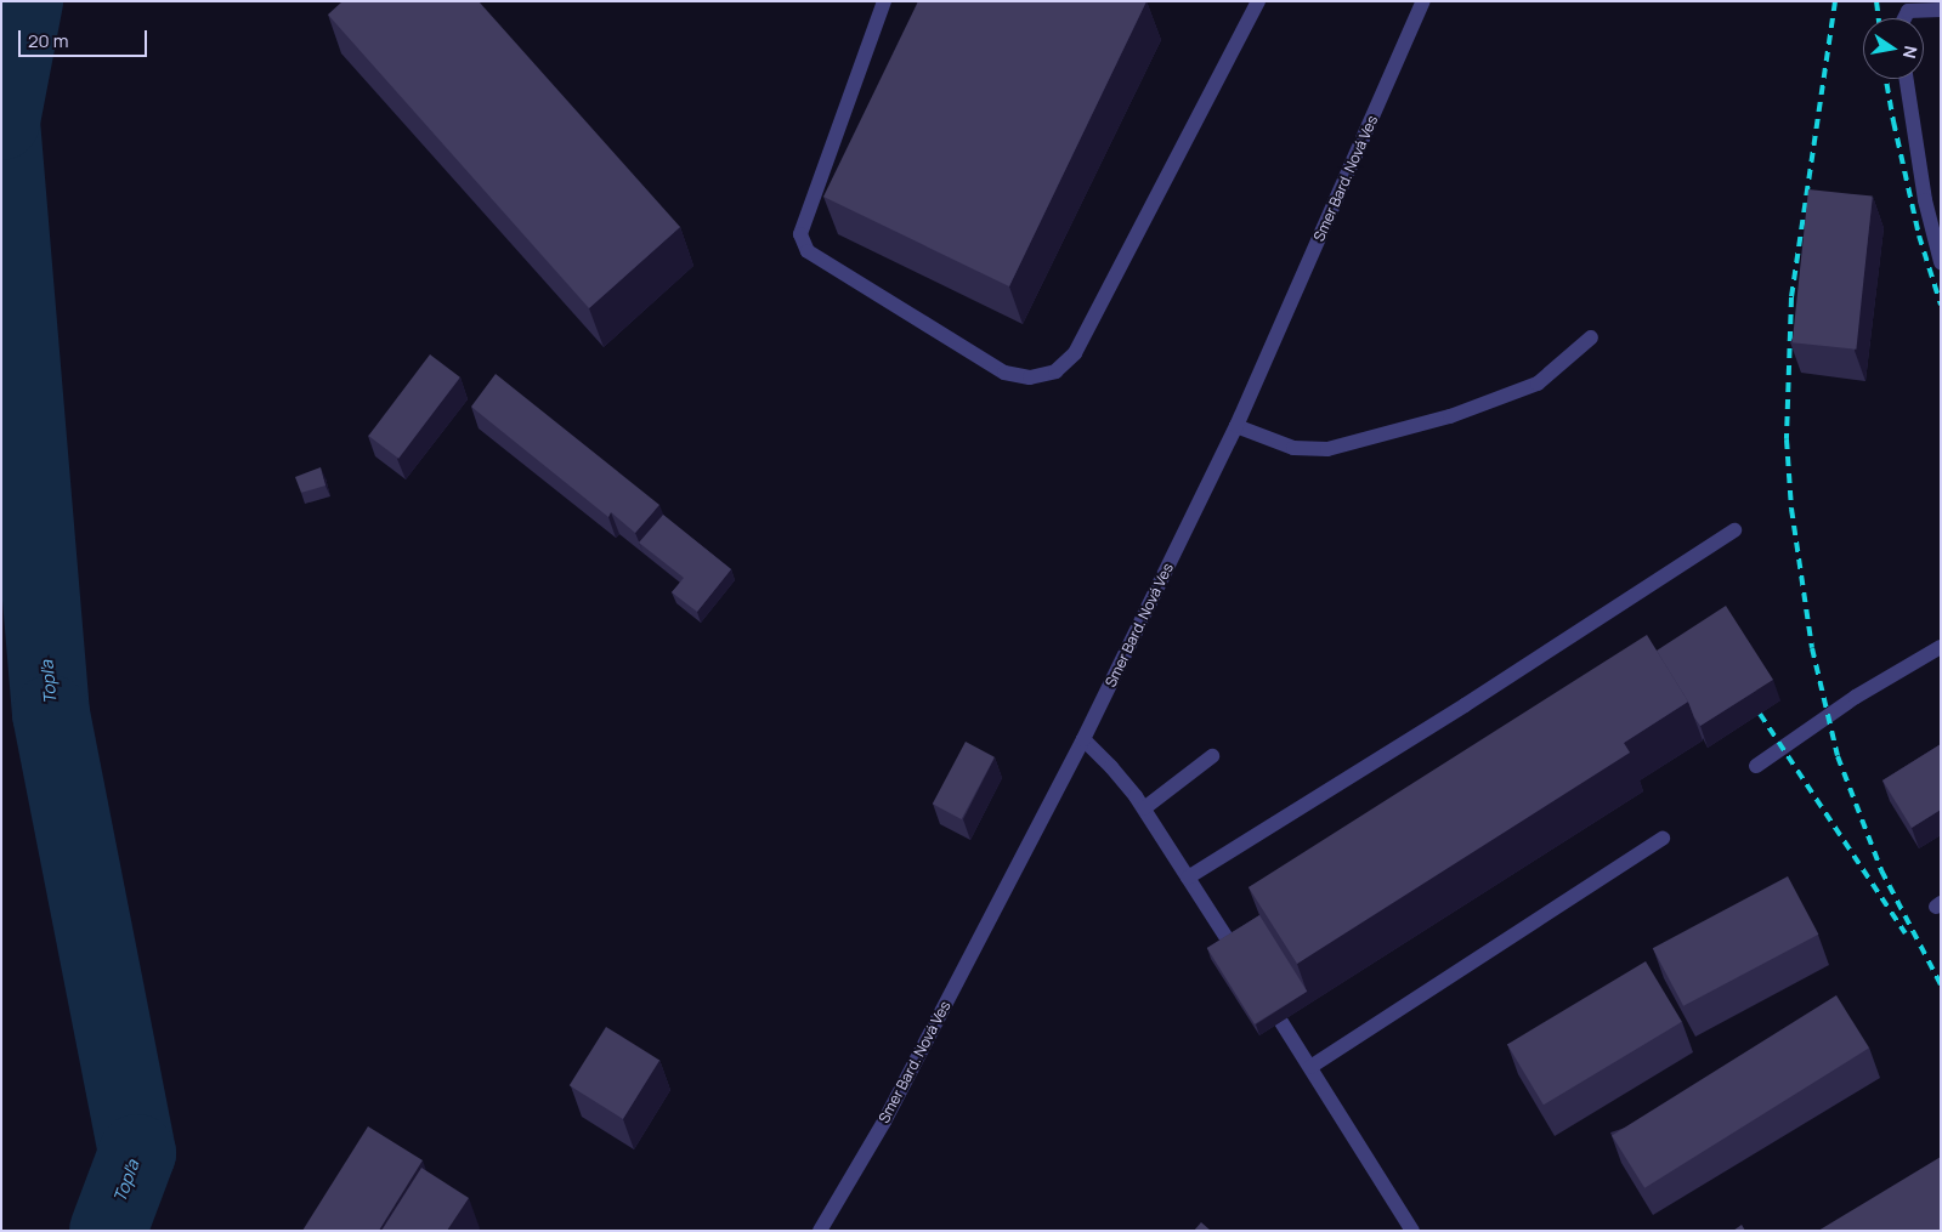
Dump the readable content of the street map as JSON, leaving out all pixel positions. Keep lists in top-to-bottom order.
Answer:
{
  "streets": {
    "street": ["Smer Bard. Nová Ves"]
  },
  "water": ["Topľa"],
  "scale_bar": "20 m",
  "north": "right"
}
